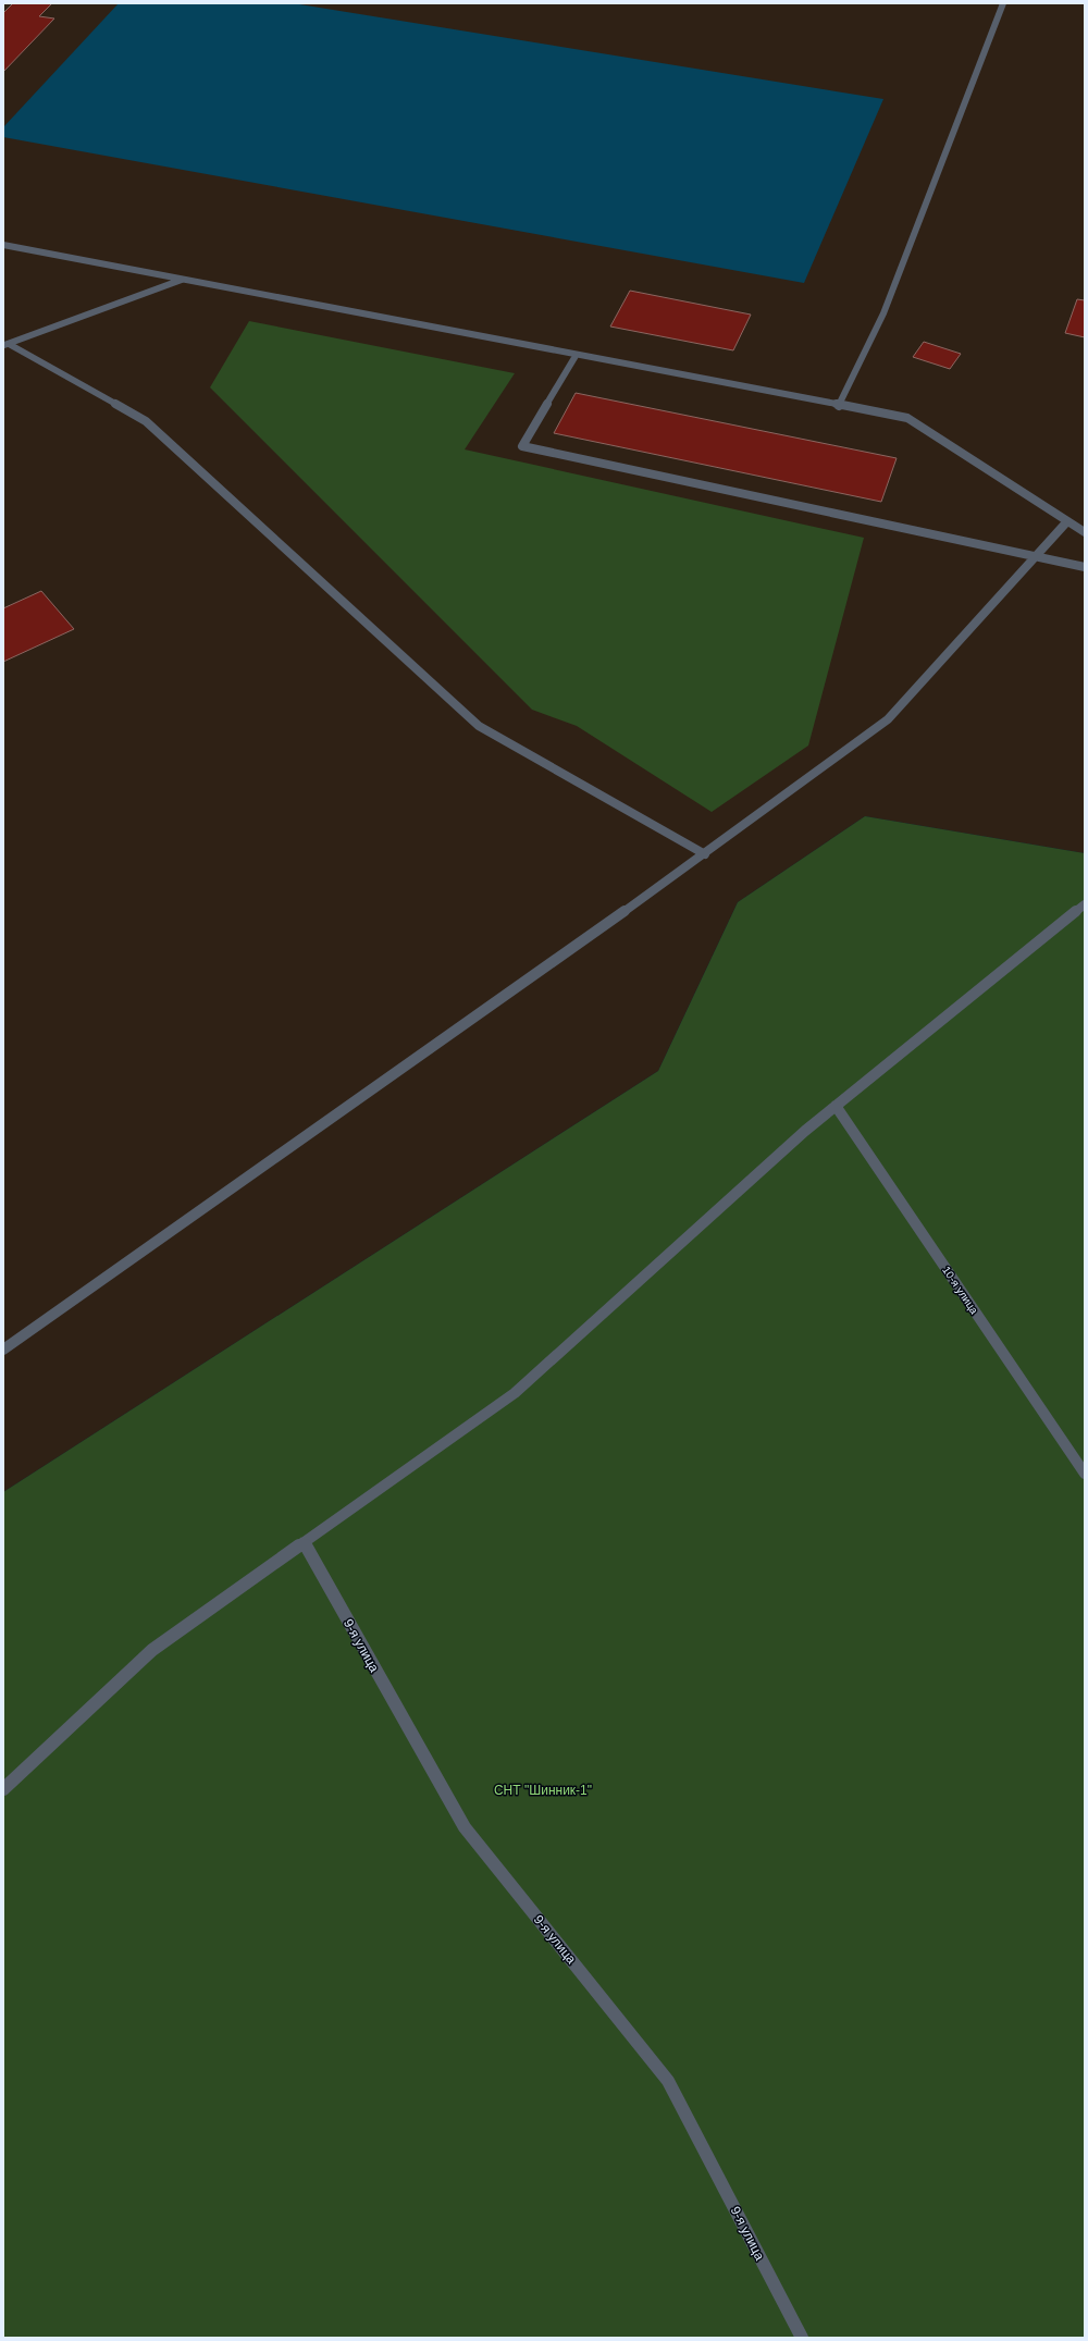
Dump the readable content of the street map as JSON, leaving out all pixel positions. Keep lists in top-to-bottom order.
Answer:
{
  "streets": {
    "street": ["10-я улица", "9-я улица"]
  },
  "parks": ["СНТ \"Шинник-1\""]
}
